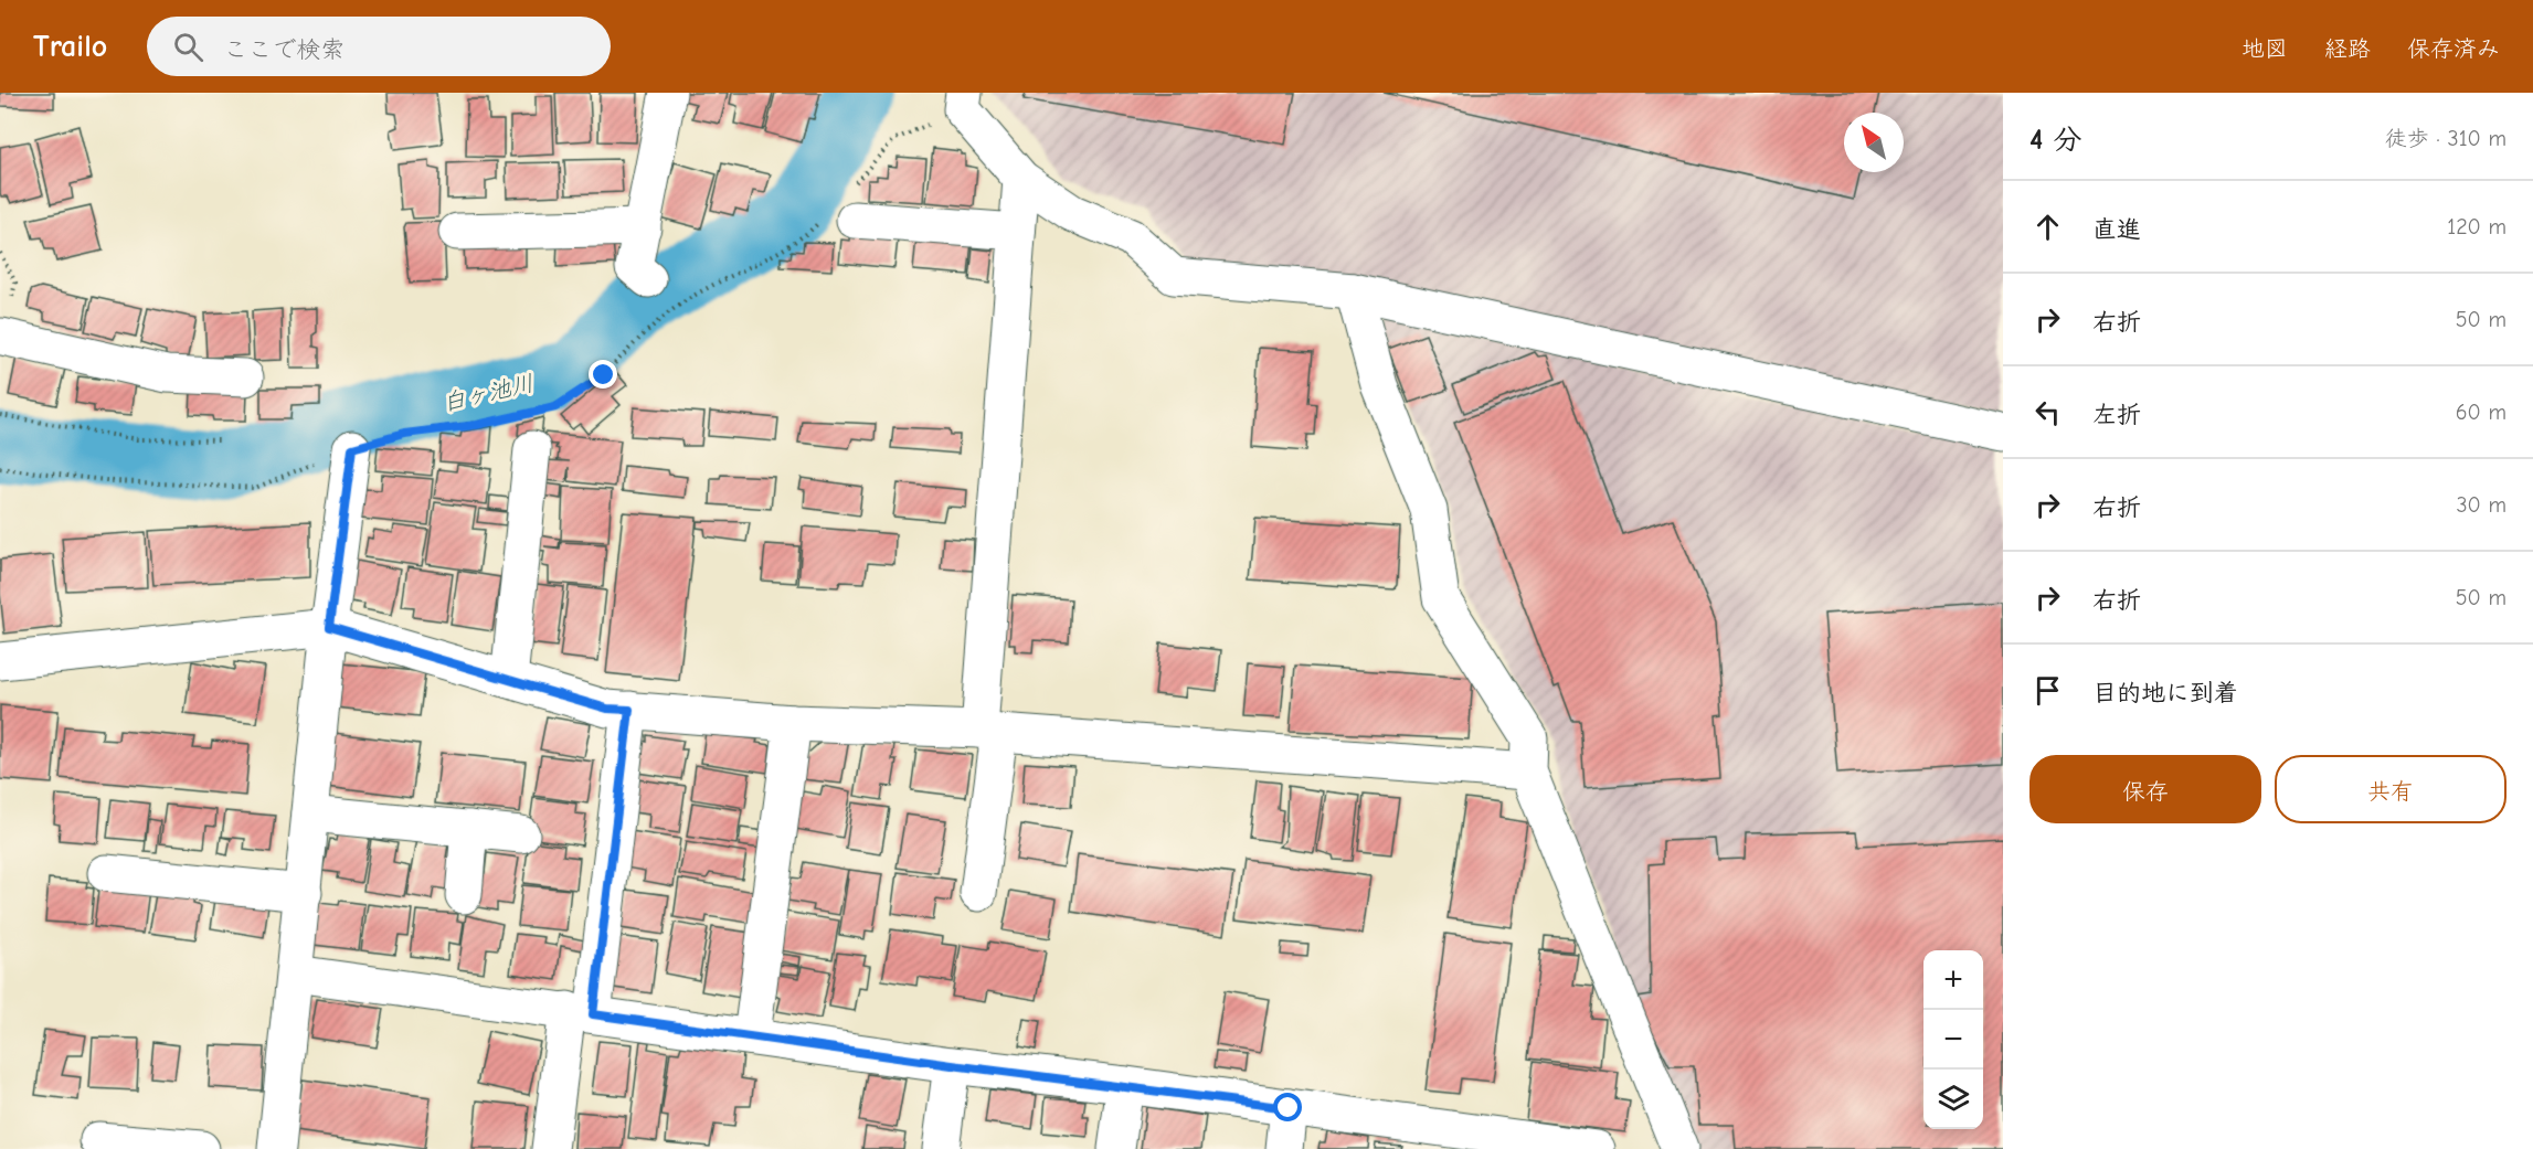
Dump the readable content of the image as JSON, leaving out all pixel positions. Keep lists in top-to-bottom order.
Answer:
{
  "water": ["白ヶ池川"],
  "north": "top left",
  "page": {
    "header": "Trailo",
    "search": "ここで検索",
    "nav": ["地図", "経路", "保存済み"],
    "heading": ["4 分", "徒歩 · 310 m"],
    "list": [
      ["直進", "120 m"],
      ["右折", "50 m"],
      ["左折", "60 m"],
      ["右折", "30 m"],
      ["右折", "50 m"],
      "目的地に到着"
    ],
    "buttons": ["保存", "共有"],
    "map_buttons": ["+", "−"]
  }
}
